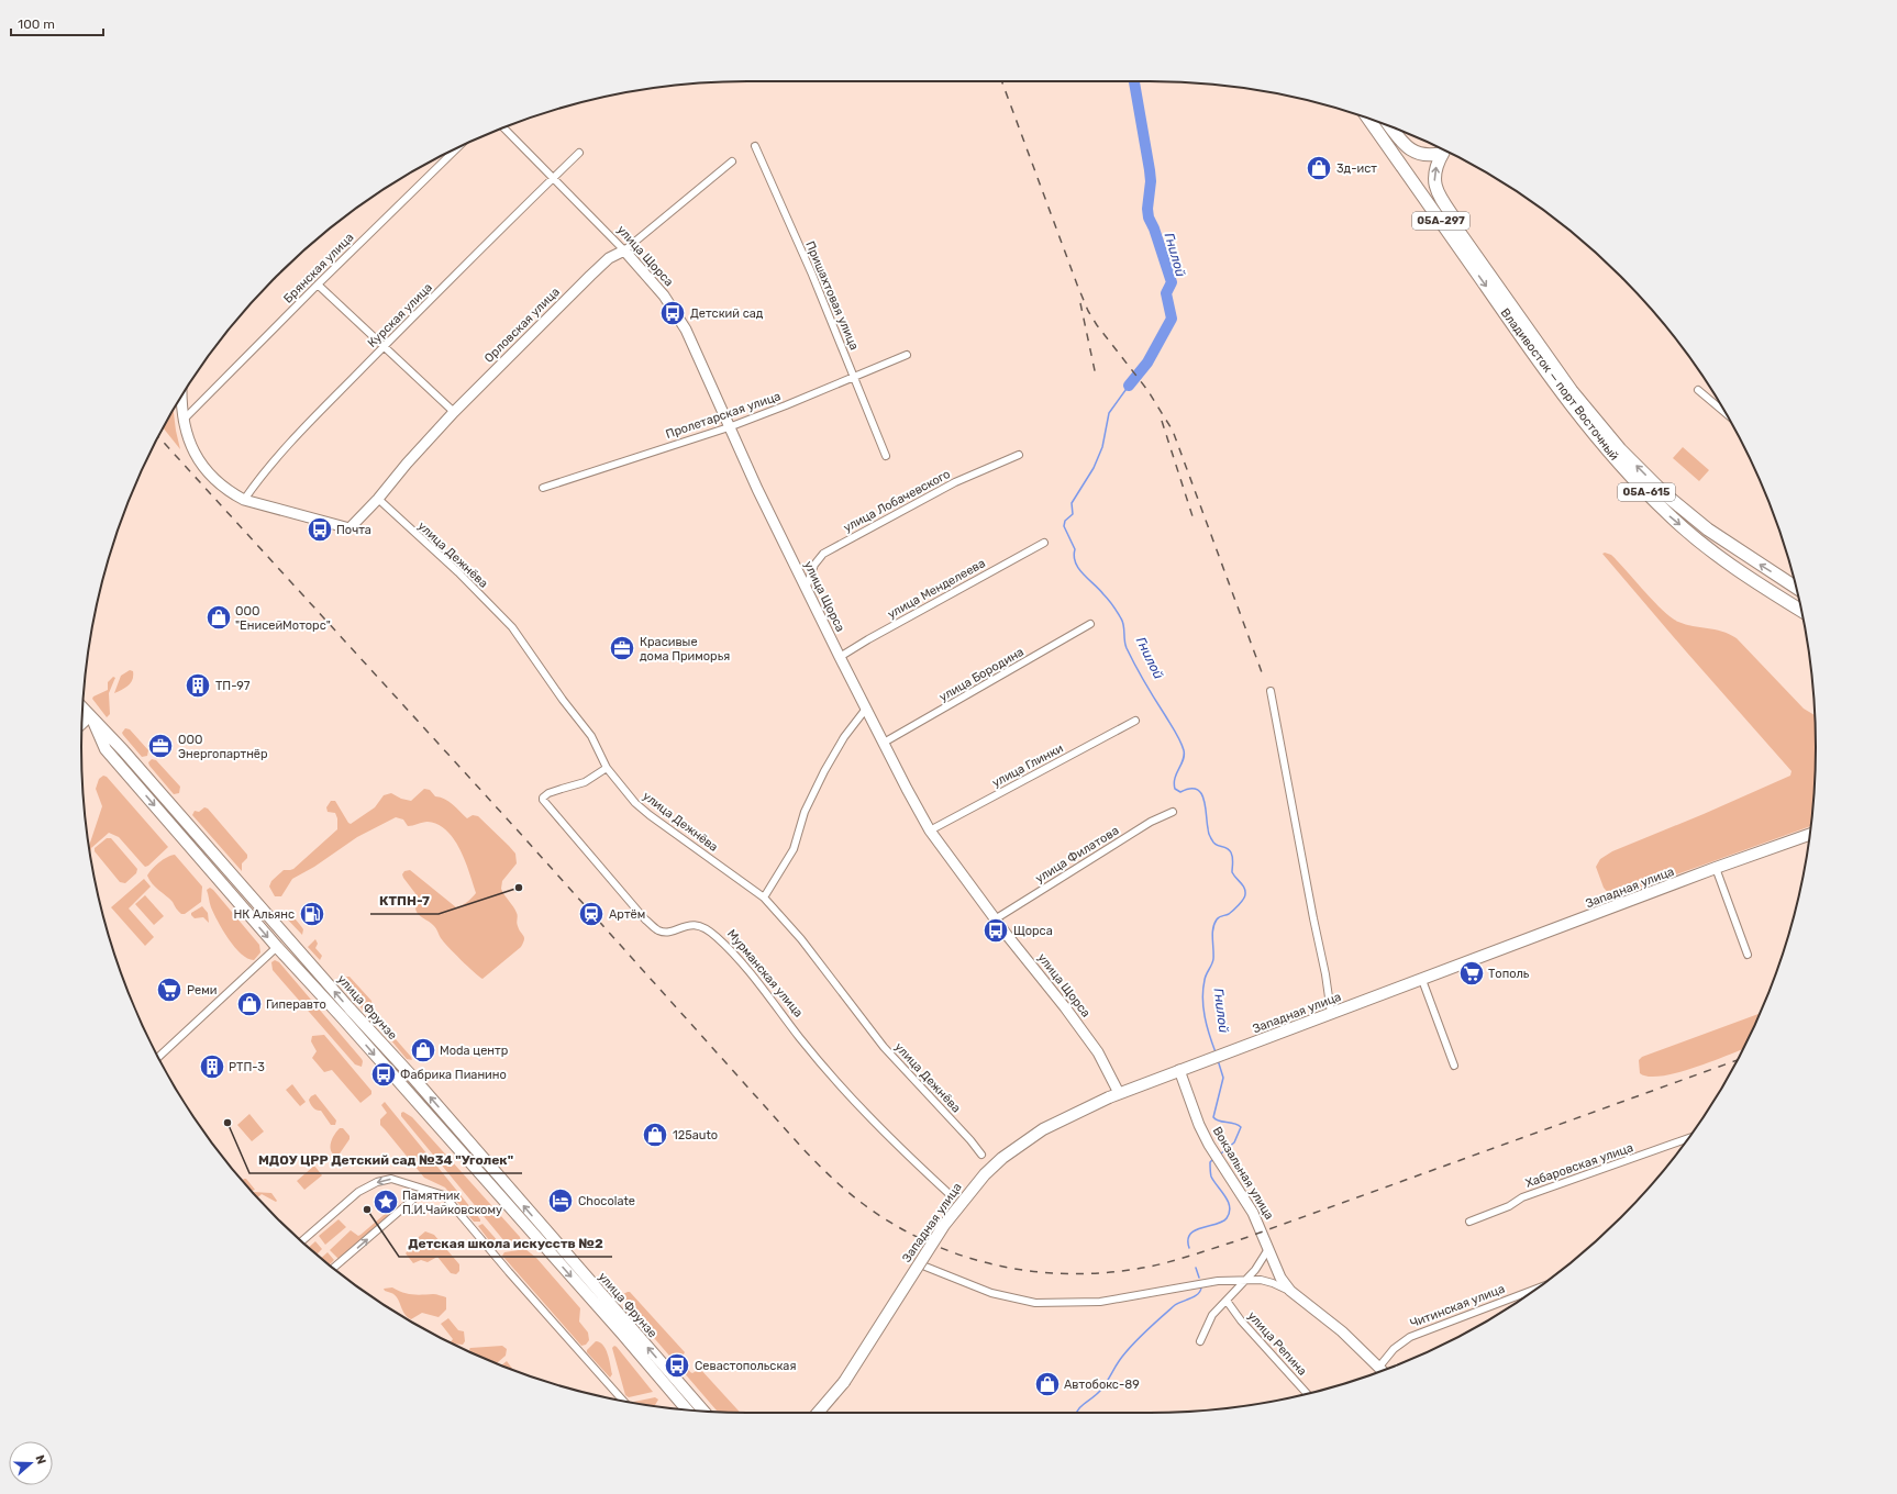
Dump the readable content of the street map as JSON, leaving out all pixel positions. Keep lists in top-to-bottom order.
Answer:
{
  "streets": {
    "highway": ["05А-297", "Владивосток — порт Восточный", "05А-615"],
    "main road": [
      "улица Щорса",
      "Орловская улица",
      "Западная улица",
      "улица Фрунзе",
      "Вокзальная улица"
    ],
    "street": [
      "Брянская улица",
      "Пришахтовая улица",
      "Курская улица",
      "Пролетарская улица",
      "улица Лобачевского",
      "улица Дежнёва",
      "улица Менделеева",
      "улица Бородина",
      "улица Глинки",
      "улица Филатова",
      "Мурманская улица",
      "Хабаровская улица",
      "Читинская улица",
      "улица Репина"
    ]
  },
  "crossings": [
    ["улица Щорса", "Курская улица"],
    ["улица Щорса", "Орловская улица"],
    ["улица Щорса", "Пролетарская улица"],
    ["улица Щорса", "улица Лобачевского"],
    ["улица Щорса", "улица Менделеева"],
    ["улица Щорса", "улица Бородина"],
    ["улица Щорса", "улица Глинки"],
    ["улица Щорса", "улица Филатова"],
    ["улица Щорса", "Западная улица"],
    ["Пришахтовая улица", "Пролетарская улица"],
    ["Курская улица", "Орловская улица"],
    ["Орловская улица", "улица Дежнёва"],
    ["улица Дежнёва", "Мурманская улица"],
    ["Западная улица", "Вокзальная улица"],
    ["Вокзальная улица", "Читинская улица"]
  ],
  "water": ["Гнилой"],
  "places": {
    "shop": [
      "3д-ист",
      "ООО \"ЕнисейМоторс\"",
      "Гиперавто",
      "Moda центр",
      "125auto",
      "Автобокс-89"
    ],
    "bus stop": [
      "Детский сад",
      "Почта",
      "Щорса",
      "Фабрика Пианино",
      "Севастопольская"
    ],
    "office": ["Красивые дома Приморья", "ООО Энергопартнёр"],
    "building": ["ТП-97", "РТП-3"],
    "other": ["КТПН-7", "МДОУ ЦРР Детский сад №34 \"Уголек\"", "Детская школа искусств №2"],
    "fuel station": ["НК Альянс"],
    "station": ["Артём"],
    "supermarket": ["Тополь", "Реми"],
    "hotel": ["Chocolate"],
    "place": ["Памятник П.И.Чайковскому"]
  },
  "scale_bar": "100 m",
  "north": "right"
}
